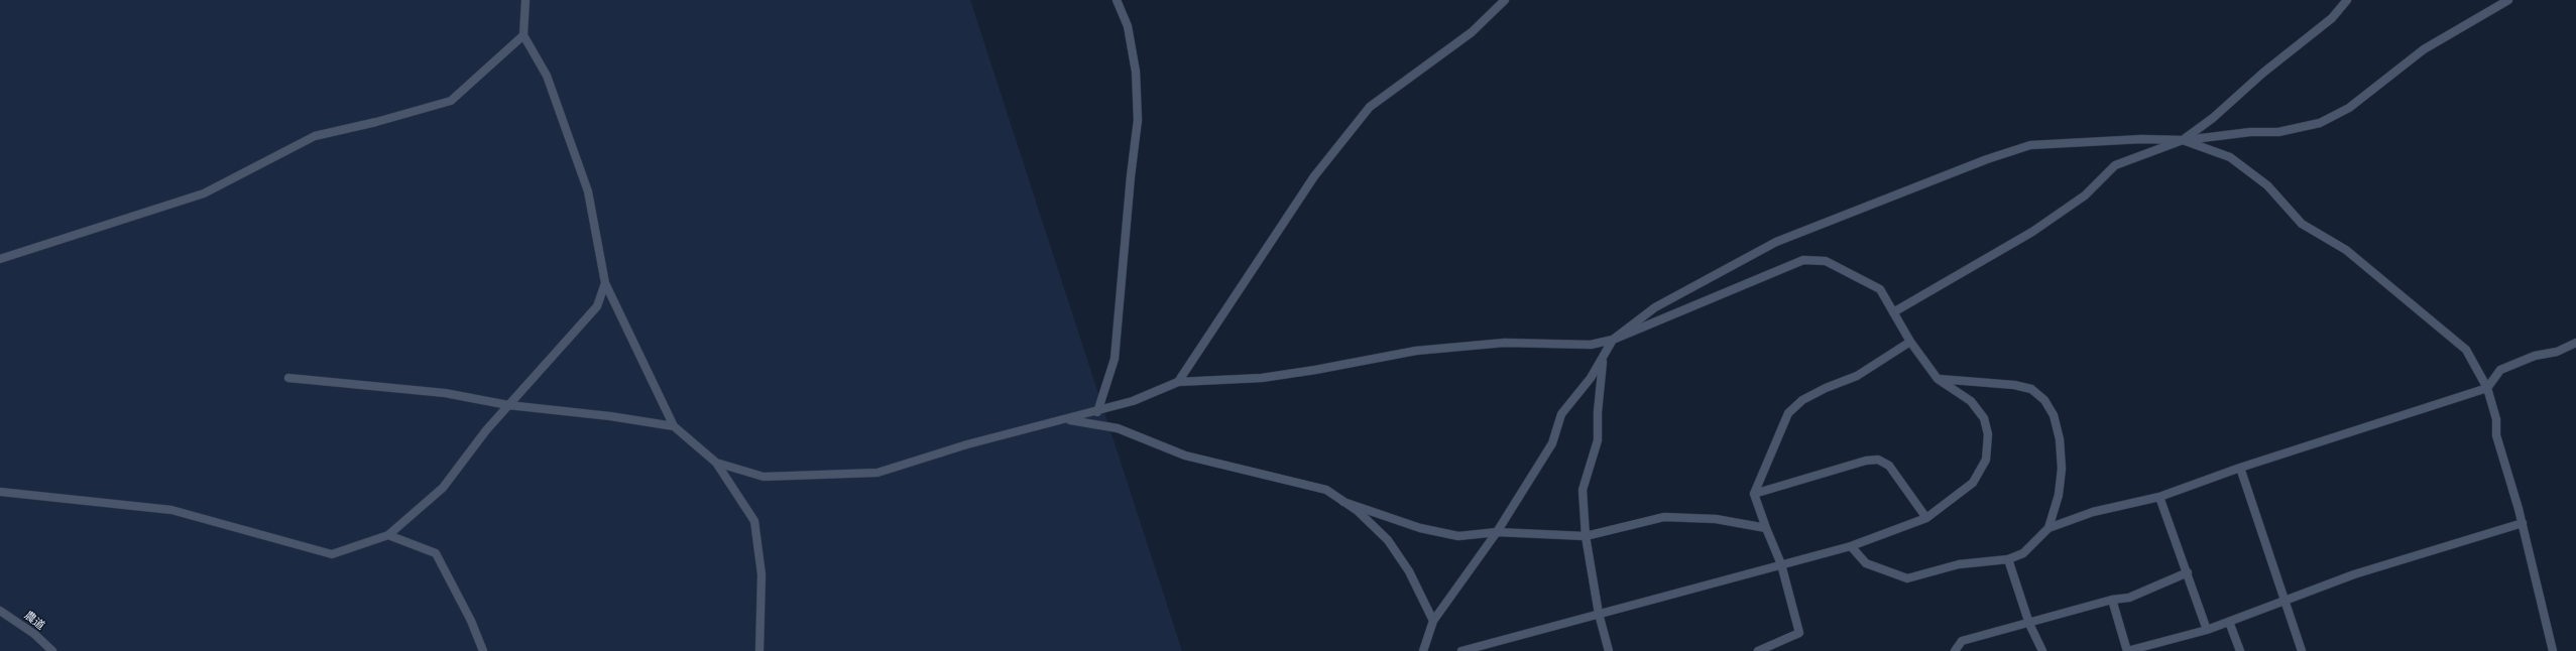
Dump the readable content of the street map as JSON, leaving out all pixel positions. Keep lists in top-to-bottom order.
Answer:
{
  "streets": {
    "street": ["農道"]
  }
}
